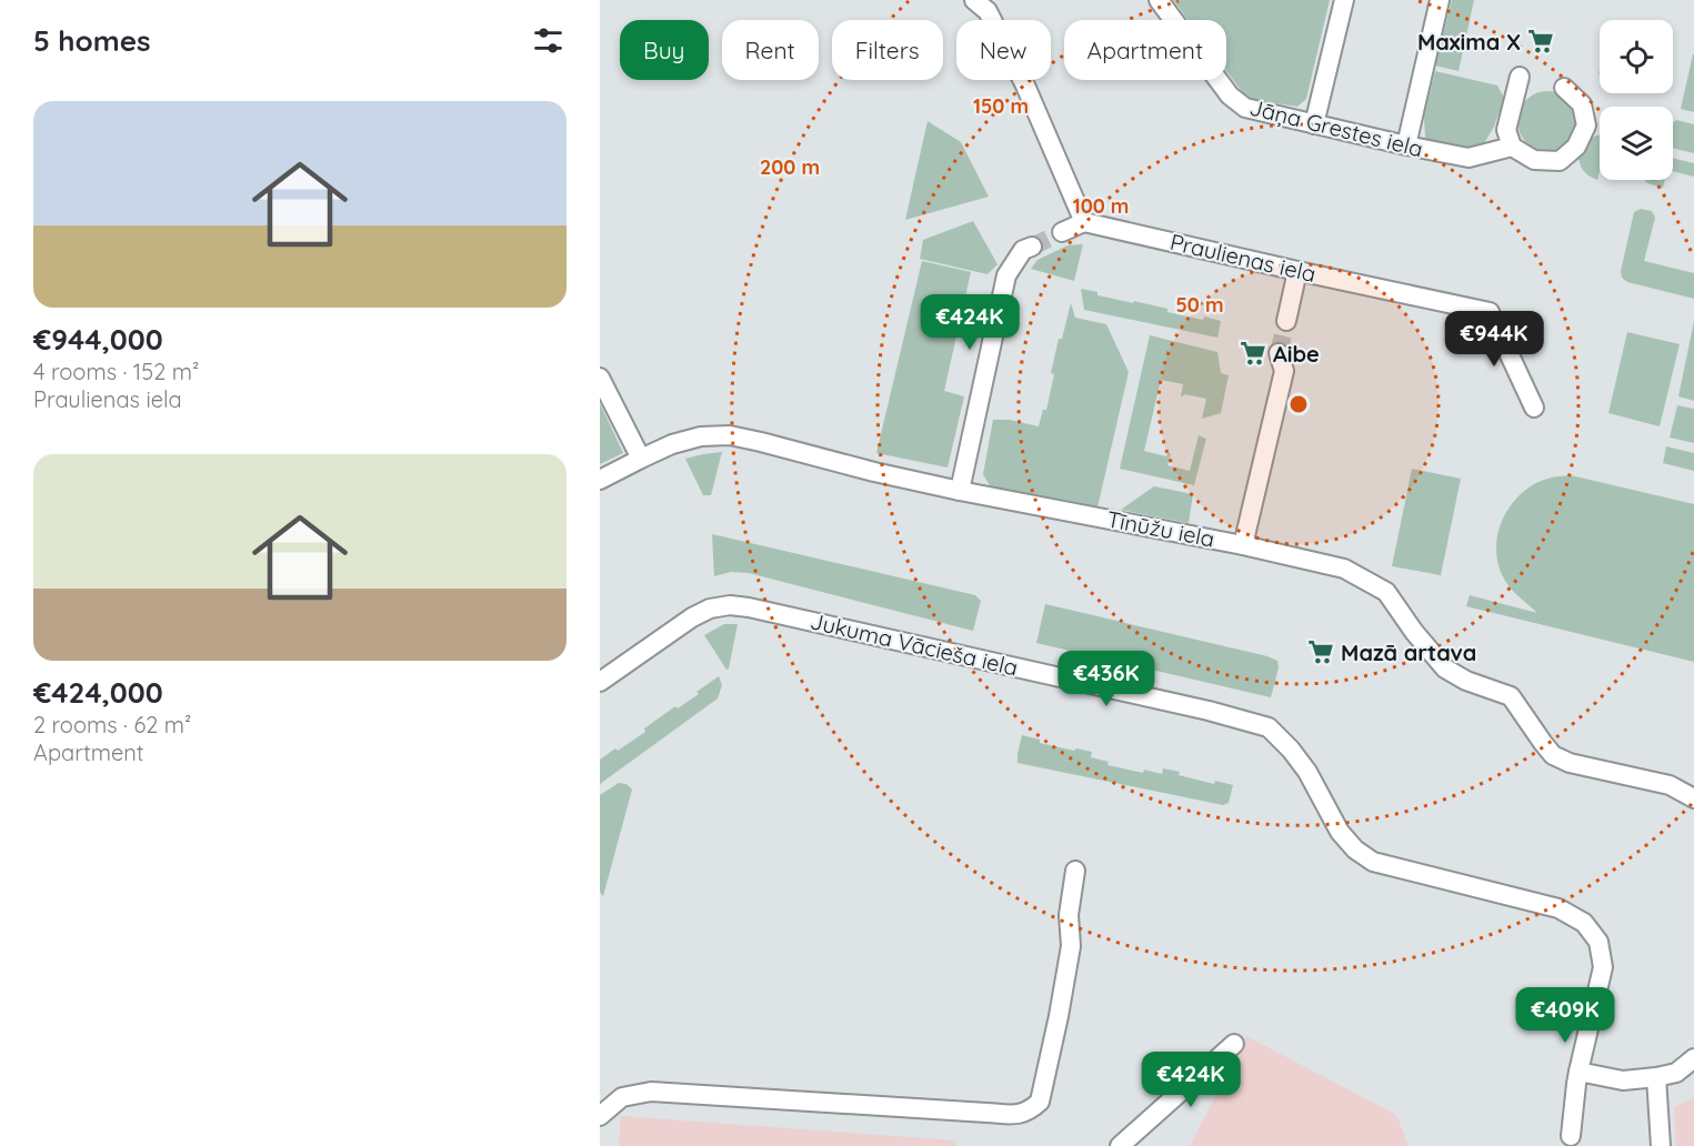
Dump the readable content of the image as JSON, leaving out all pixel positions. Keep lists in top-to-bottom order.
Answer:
{
  "streets": {
    "street": [
      "Jāņa Grestes iela",
      "Praulienas iela",
      "Tīnūžu iela",
      "Jukuma Vācieša iela"
    ]
  },
  "places": {
    "supermarket": ["Maxima X", "Aibe", "Mazā artava"]
  },
  "page": {
    "heading": "5 homes",
    "chip": [
      "Buy",
      "Rent",
      "Filters",
      "New",
      "Apartment"
    ],
    "list": [
      {
        "name": "€944,000",
        "note": "4 rooms · 152 m² · Praulienas iela"
      },
      {
        "name": "€424,000",
        "note": "2 rooms · 62 m² · Apartment"
      }
    ],
    "price": [
      "€424K",
      "€944K",
      "€436K",
      "€409K",
      "€424K"
    ]
  },
  "rings": [
    "150 m",
    "200 m",
    "100 m",
    "50 m"
  ]
}
